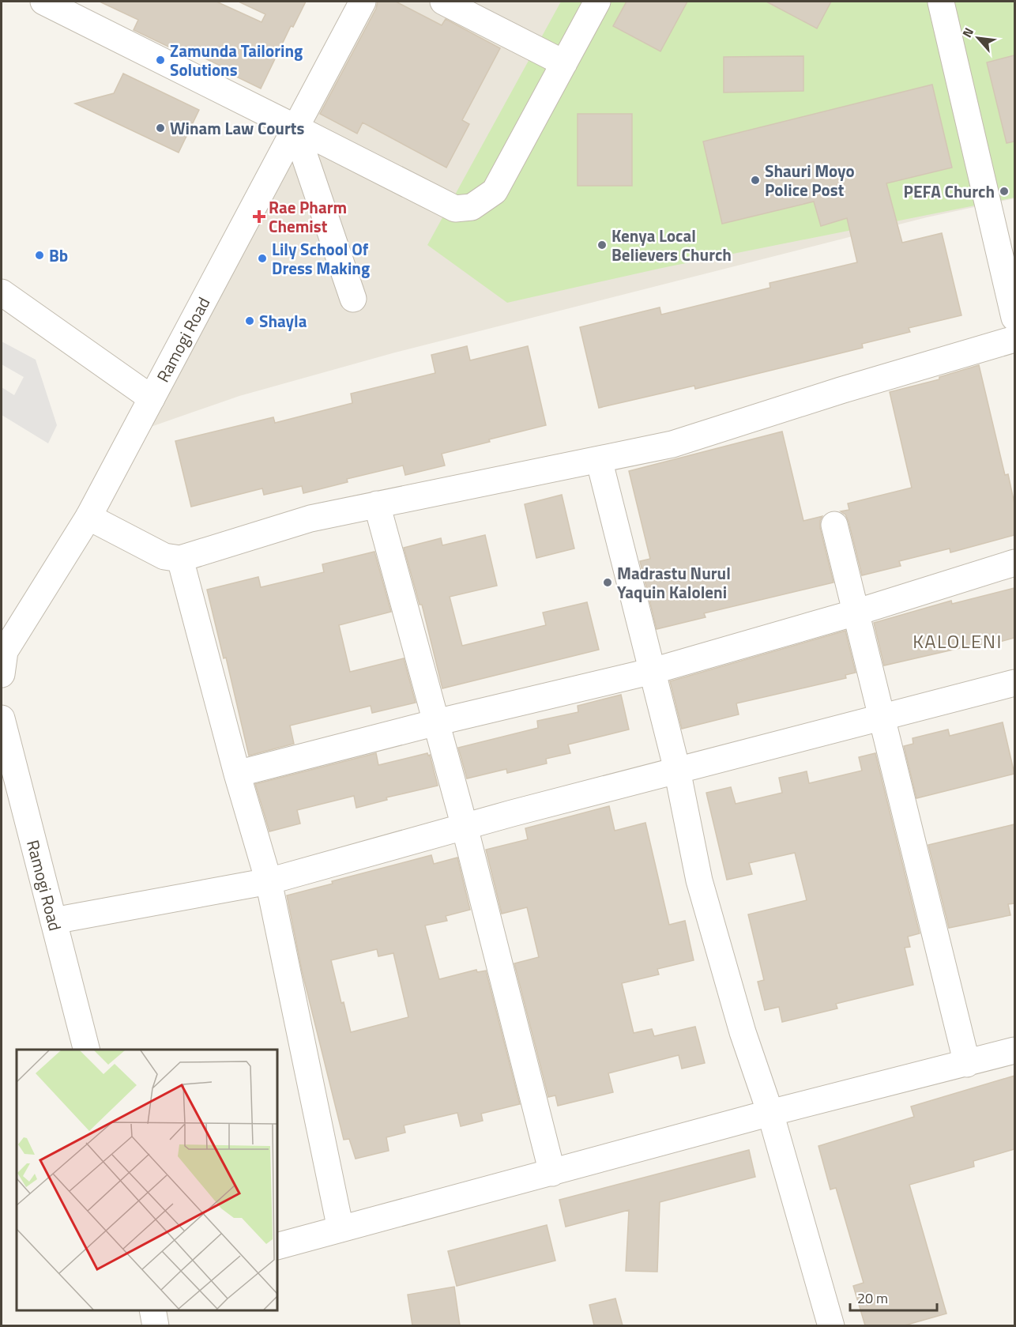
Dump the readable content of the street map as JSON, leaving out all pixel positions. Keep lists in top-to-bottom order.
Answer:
{
  "streets": {
    "street": ["Ramogi Road"]
  },
  "districts": ["KALOLENI"],
  "places": {
    "other": [
      "Zamunda Tailoring Solutions",
      "Winam Law Courts",
      "Shauri Moyo Police Post",
      "PEFA Church",
      "Kenya Local Believers Church",
      "Bb",
      "Lily School Of Dress Making",
      "Shayla",
      "Madrastu Nurul Yaquin Kaloleni"
    ],
    "health": ["Rae Pharm Chemist"]
  },
  "scale_bar": "20 m",
  "north": "top left"
}
